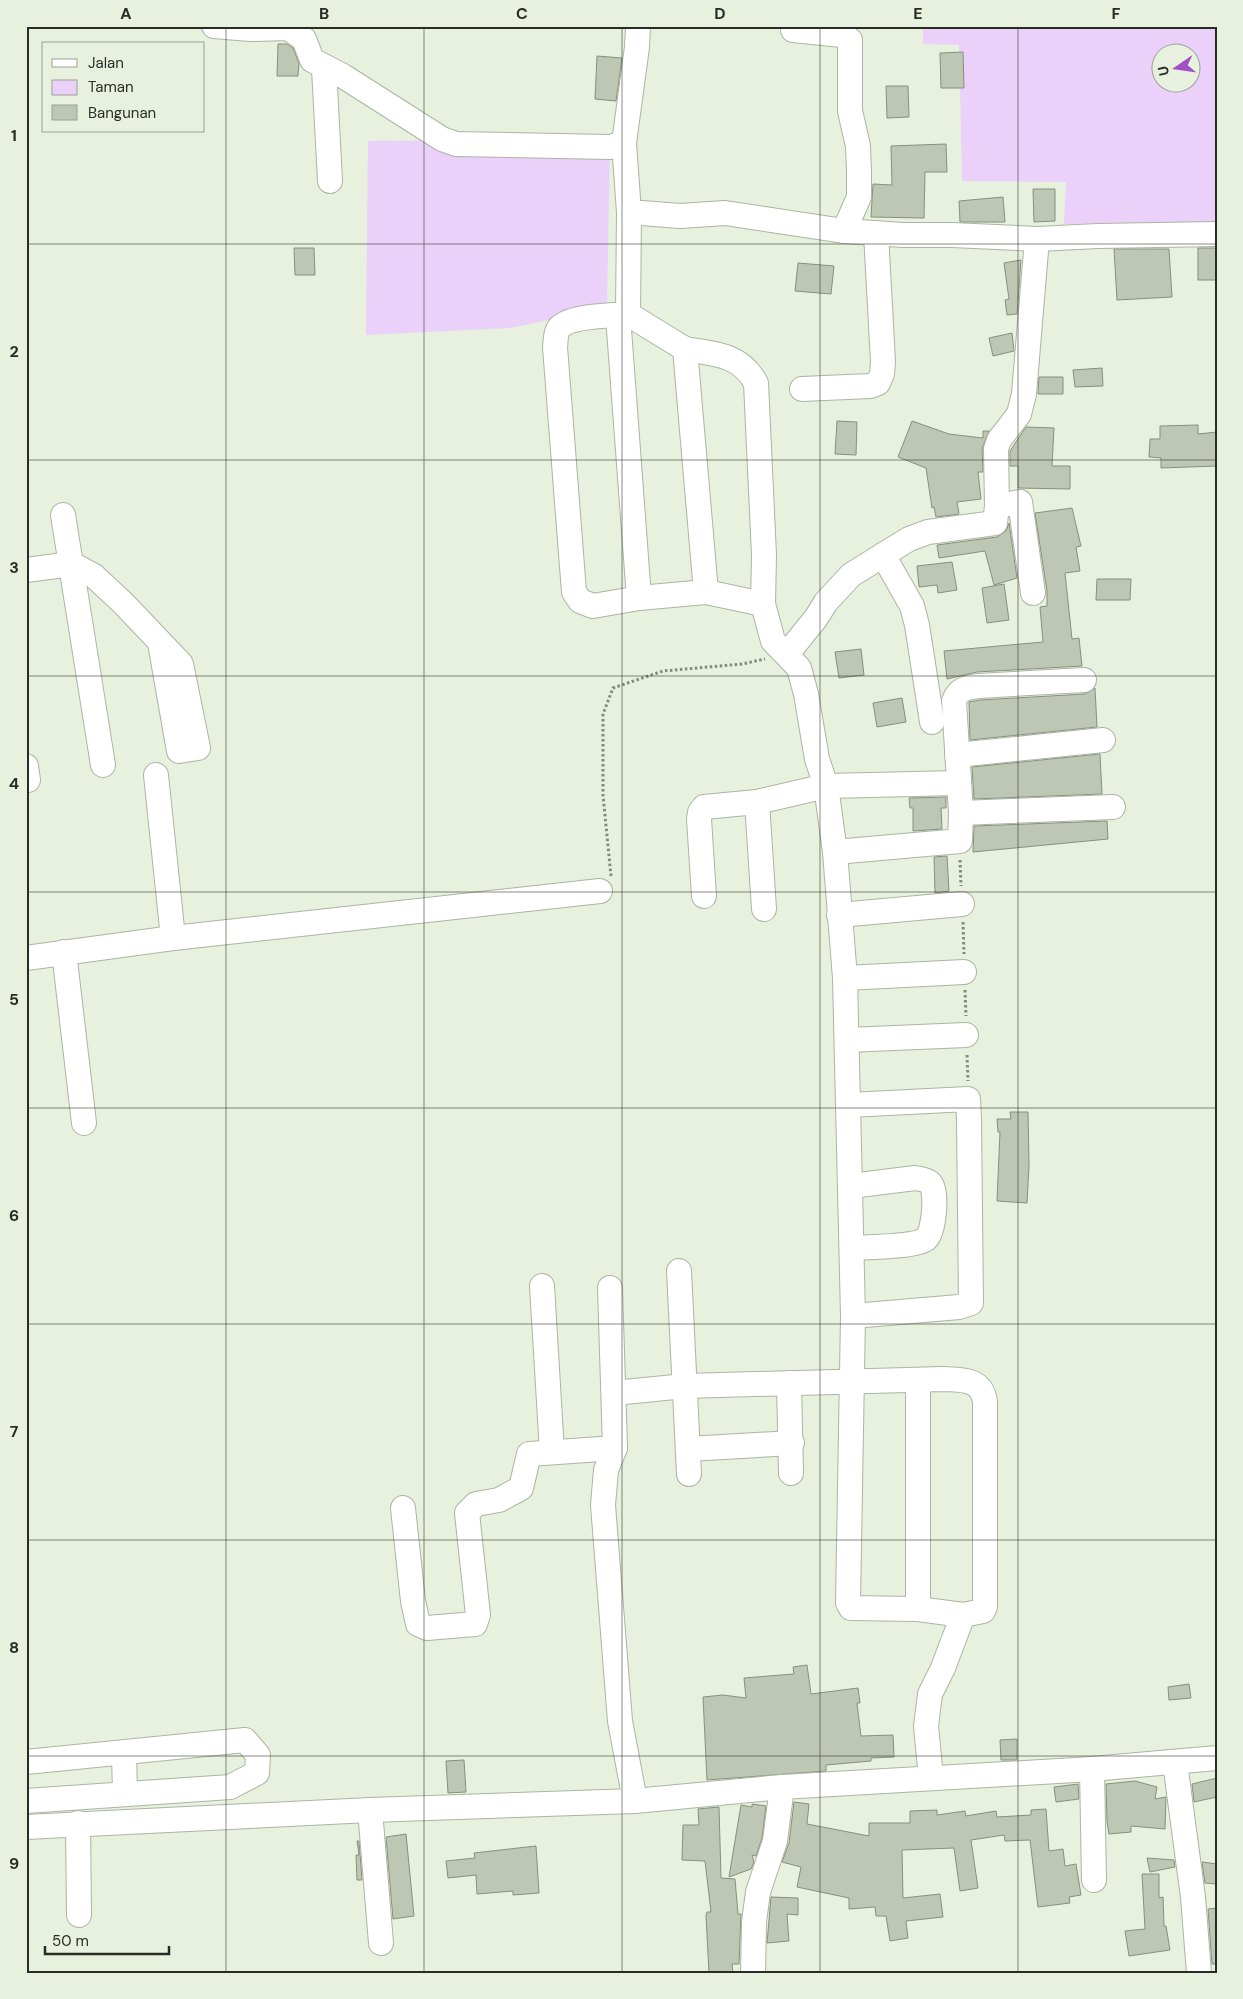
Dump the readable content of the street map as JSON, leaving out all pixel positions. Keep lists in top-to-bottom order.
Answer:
{
  "legend": ["Jalan", "Taman", "Bangunan"],
  "scale_bar": "50 m",
  "north": "left",
  "grid": {
    "columns": [
      "A",
      "B",
      "C",
      "D",
      "E",
      "F"
    ],
    "rows": [
      "1",
      "2",
      "3",
      "4",
      "5",
      "6",
      "7",
      "8",
      "9"
    ]
  }
}
